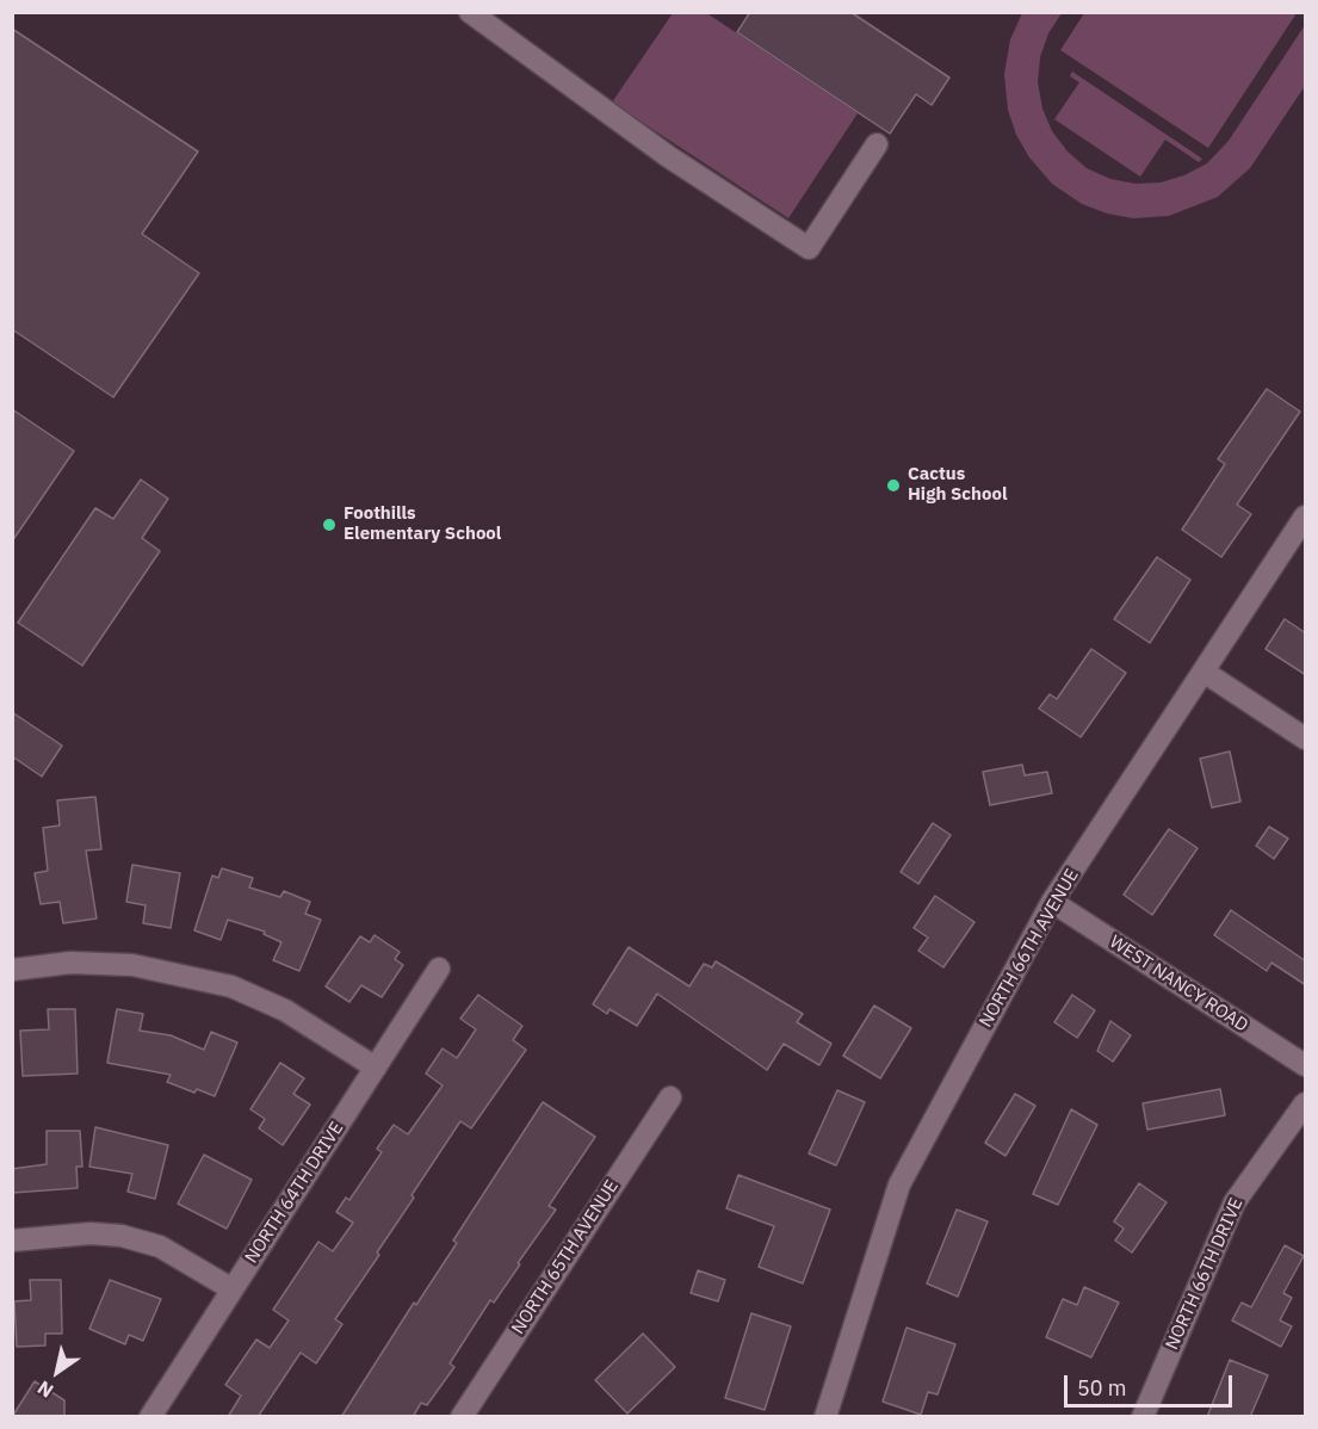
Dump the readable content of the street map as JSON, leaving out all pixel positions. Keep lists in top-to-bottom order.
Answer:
{
  "streets": {
    "street": [
      "NORTH 66TH AVENUE",
      "WEST NANCY ROAD",
      "NORTH 64TH DRIVE",
      "NORTH 65TH AVENUE",
      "NORTH 66TH DRIVE"
    ]
  },
  "crossings": [
    ["NORTH 66TH AVENUE", "WEST NANCY ROAD"]
  ],
  "places": ["Cactus High School", "Foothills Elementary School"],
  "scale_bar": "50 m",
  "north": "bottom left"
}
